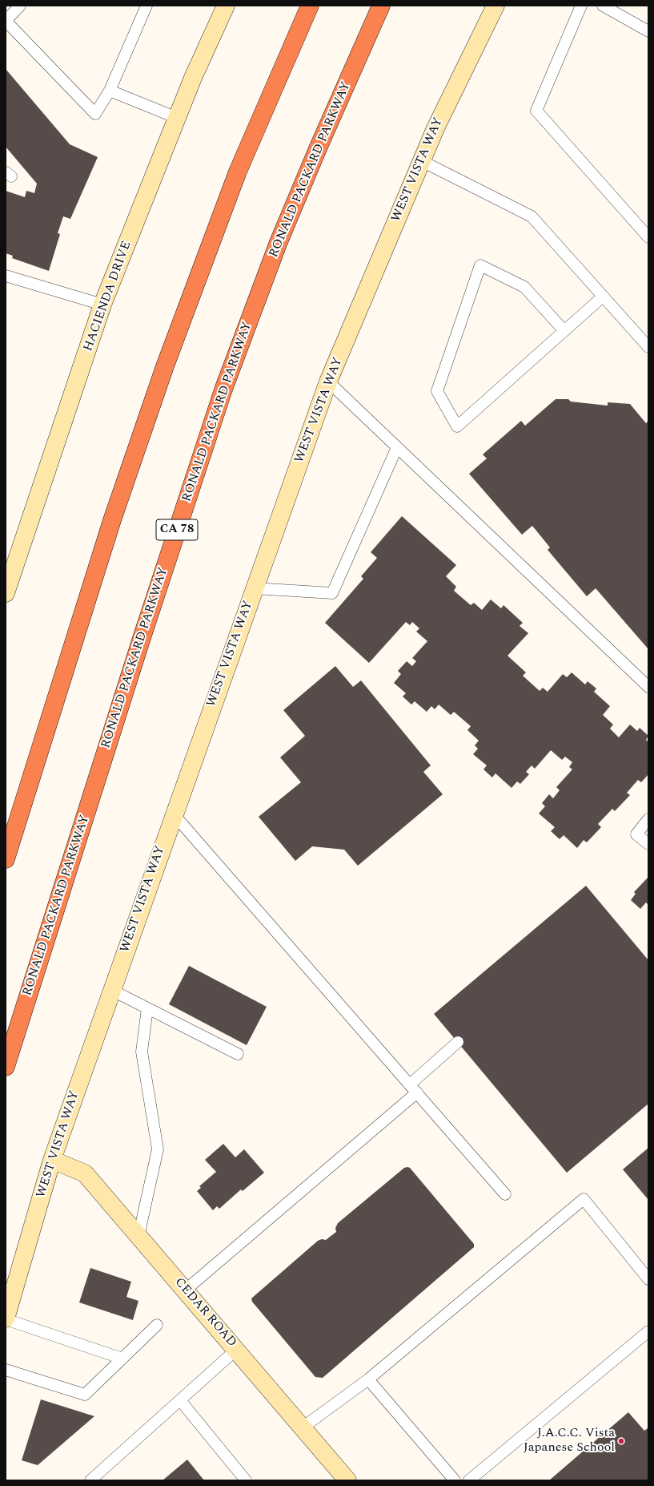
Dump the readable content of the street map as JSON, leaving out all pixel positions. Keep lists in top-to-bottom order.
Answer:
{
  "streets": {
    "highway": ["RONALD PACKARD PARKWAY", "CA 78"],
    "main road": ["WEST VISTA WAY", "HACIENDA DRIVE", "CEDAR ROAD"]
  },
  "crossings": [
    ["WEST VISTA WAY", "CEDAR ROAD"]
  ],
  "places": ["J.A.C.C. Vista Japanese School"]
}
